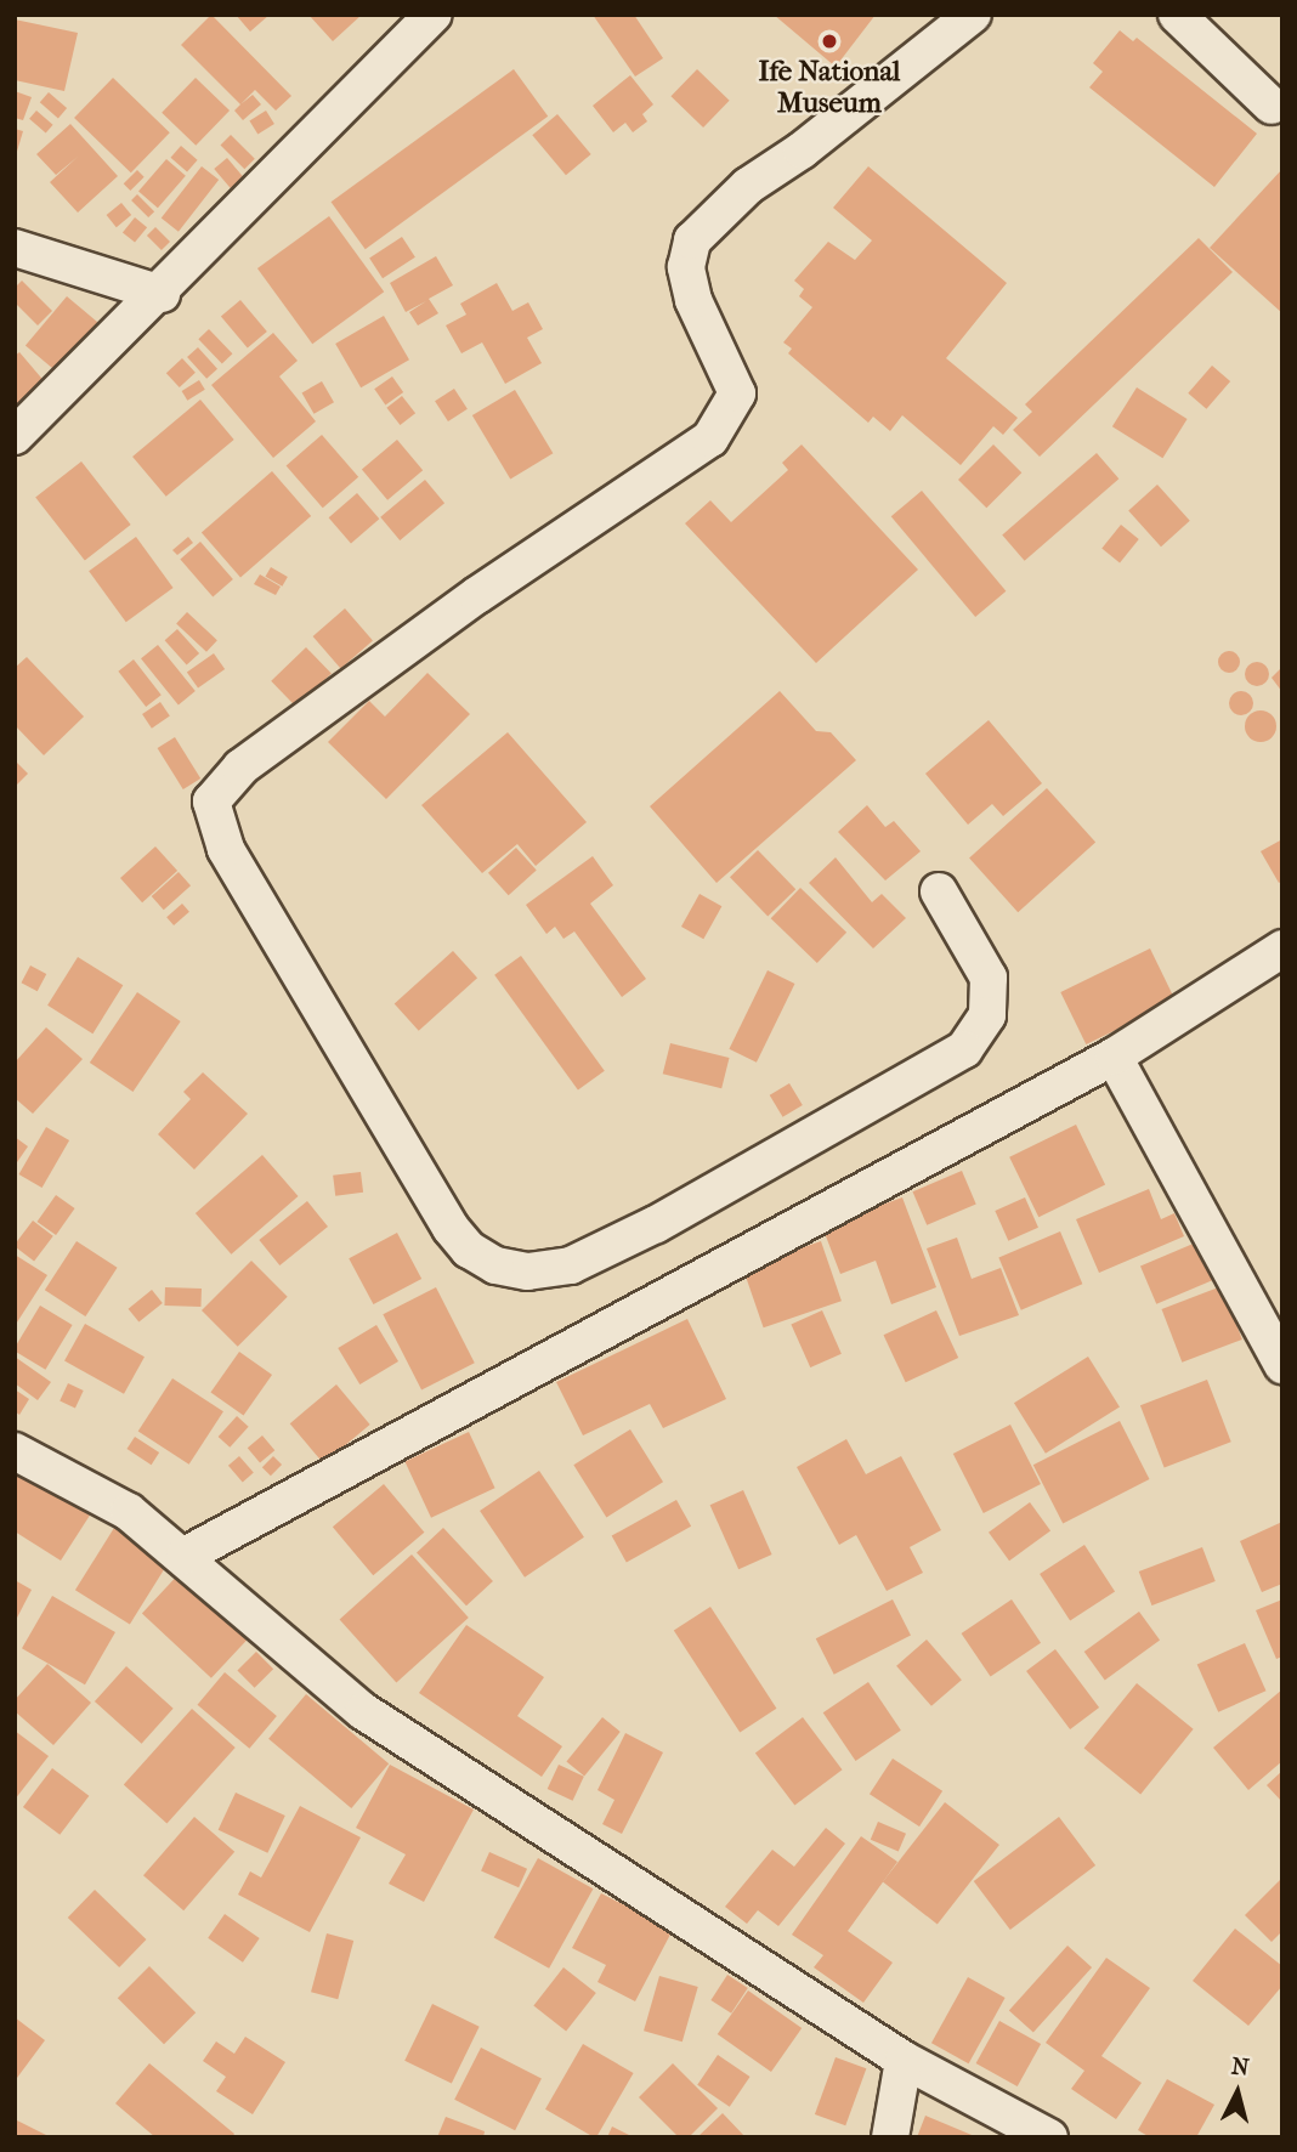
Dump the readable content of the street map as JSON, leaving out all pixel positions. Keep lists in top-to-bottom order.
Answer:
{
  "places": ["Ife National Museum"],
  "north": "top"
}
